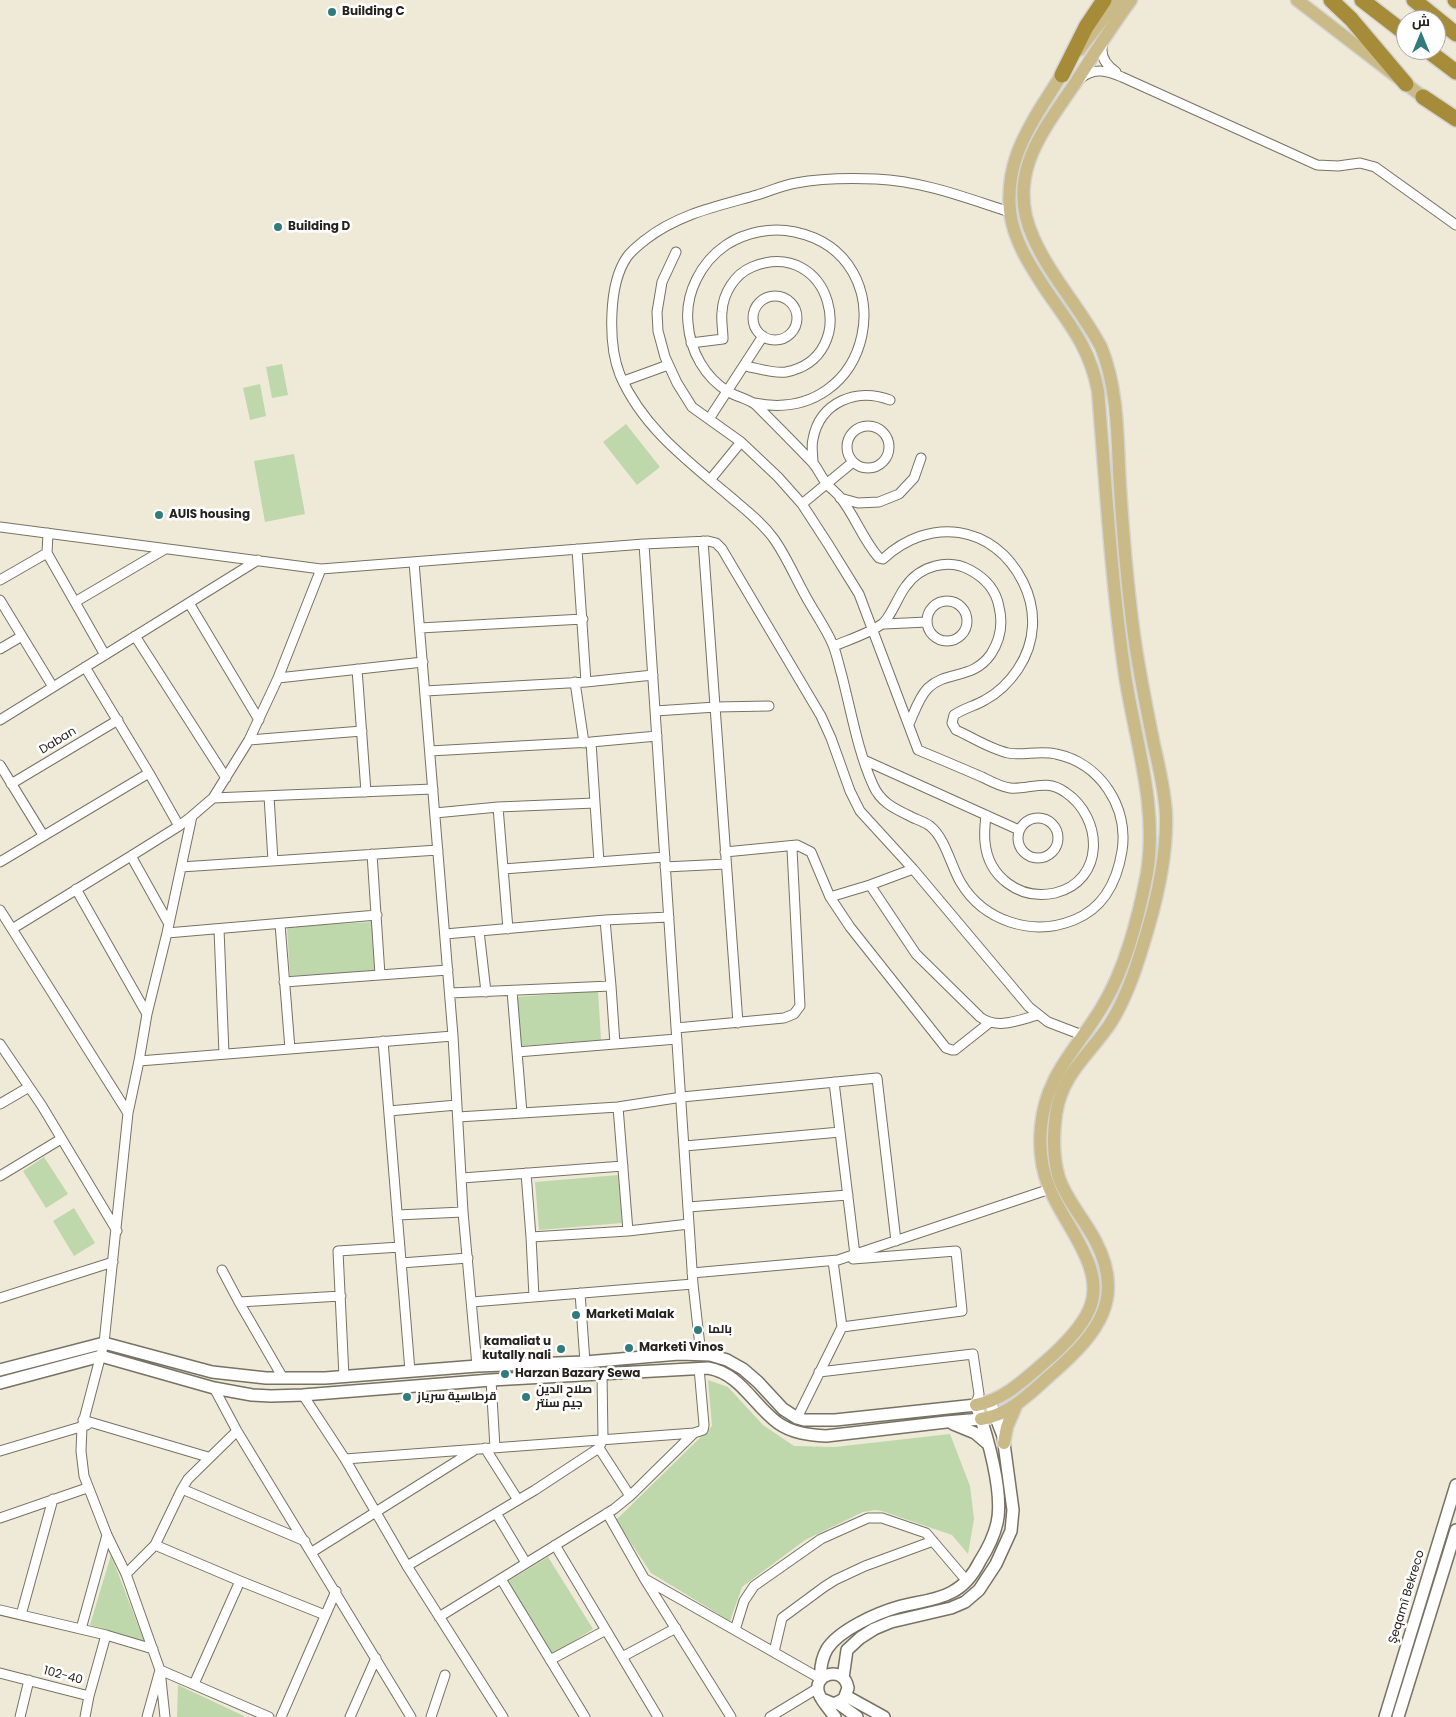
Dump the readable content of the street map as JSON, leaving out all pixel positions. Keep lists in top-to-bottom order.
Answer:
{
  "streets": {
    "main road": ["Şeqamî Bekreco"],
    "street": ["Daban", "102-40"]
  },
  "places": [
    "Building C",
    "Building D",
    "AUIS housing",
    "Marketi Malak",
    "بالما",
    "Marketi Vinos",
    "kamaliat u kutally nali",
    "Harzan Bazary Sewa",
    "قرطاسية سرياز",
    "صلاح الدين جيم سنتر"
  ],
  "north": "top"
}
